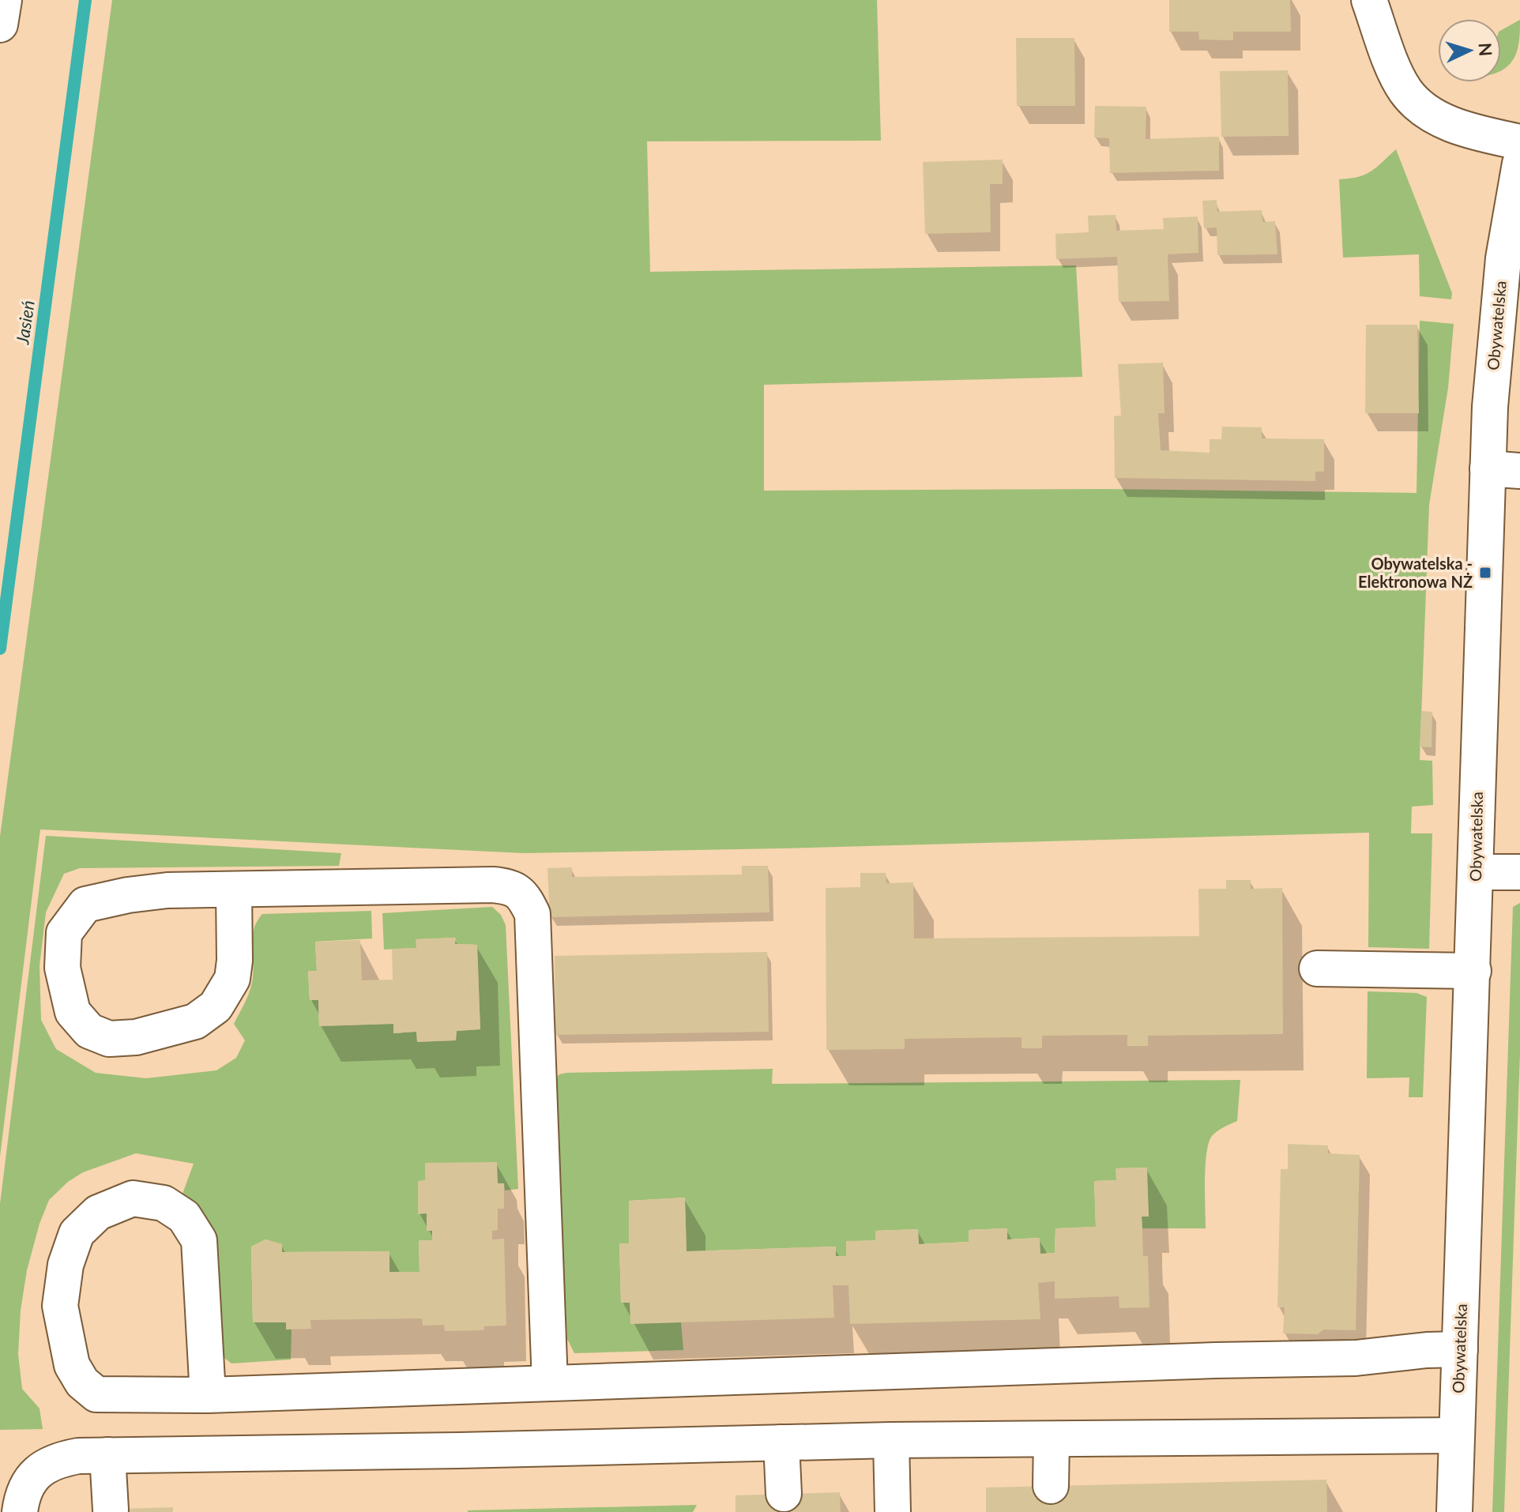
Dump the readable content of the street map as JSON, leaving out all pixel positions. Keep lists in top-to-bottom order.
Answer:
{
  "streets": {
    "main road": ["Obywatelska"]
  },
  "water": ["Jasień"],
  "places": {
    "transit": ["Obywatelska - Elektronowa NŻ"]
  },
  "north": "right"
}
